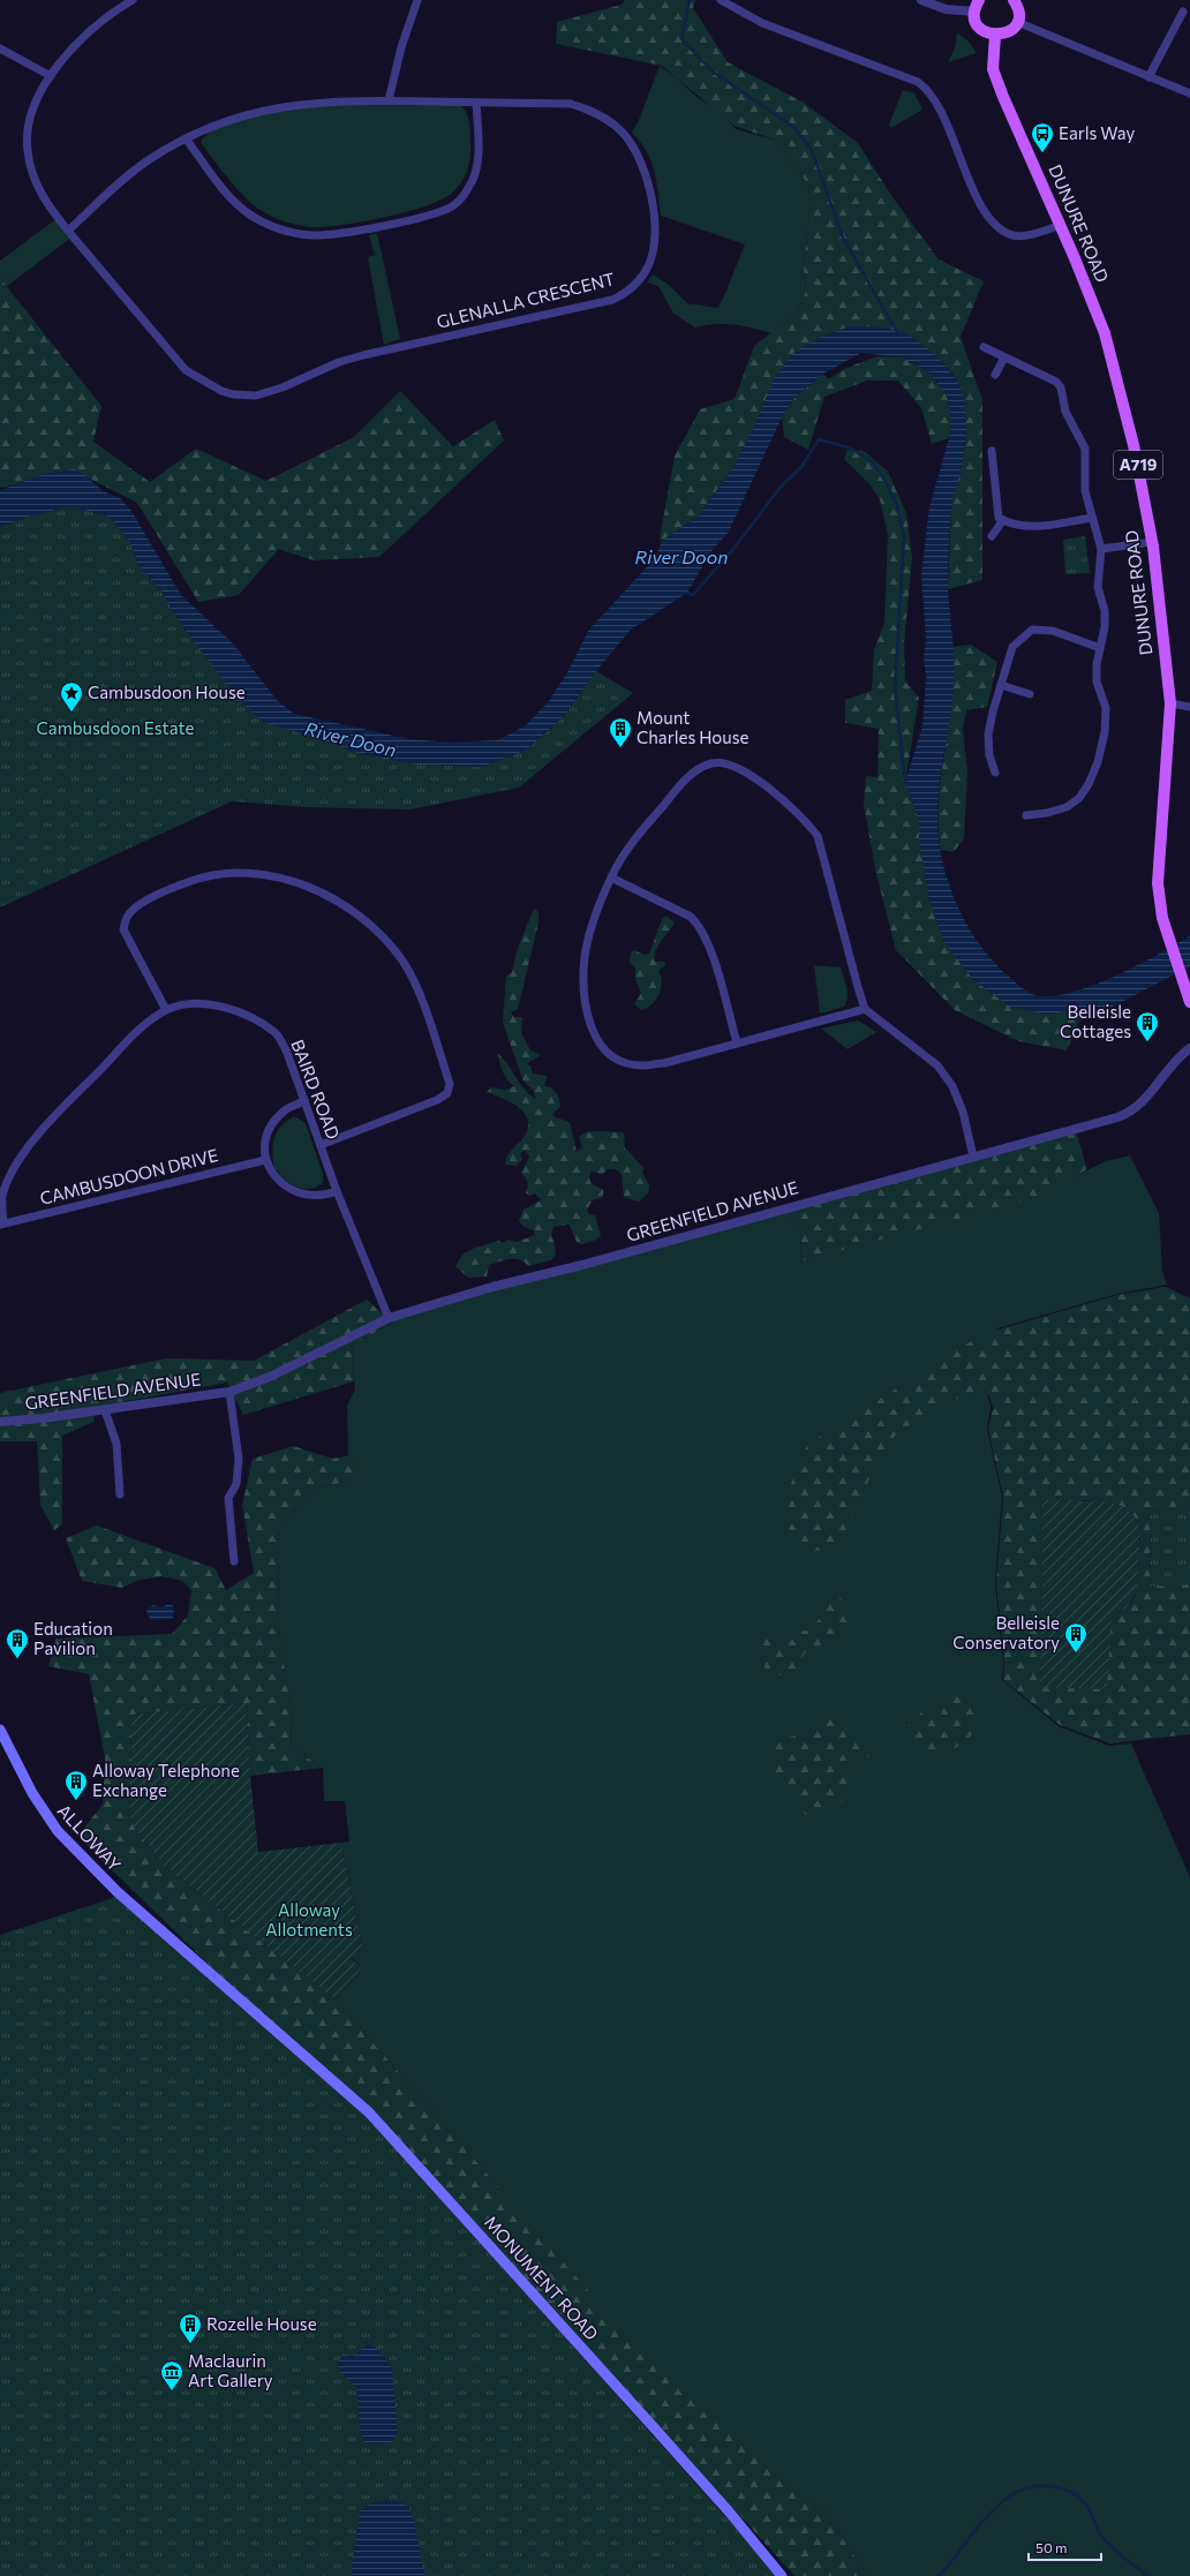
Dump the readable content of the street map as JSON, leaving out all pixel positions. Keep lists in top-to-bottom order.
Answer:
{
  "streets": {
    "main road": [
      "DUNURE ROAD",
      "A719",
      "ALLOWAY",
      "MONUMENT ROAD"
    ],
    "street": [
      "GLENALLA CRESCENT",
      "BAIRD ROAD",
      "CAMBUSDOON DRIVE",
      "GREENFIELD AVENUE"
    ]
  },
  "crossings": [
    ["BAIRD ROAD", "CAMBUSDOON DRIVE"],
    ["BAIRD ROAD", "GREENFIELD AVENUE"],
    ["ALLOWAY", "MONUMENT ROAD"]
  ],
  "water": ["River Doon"],
  "parks": ["Cambusdoon Estate", "Alloway Allotments"],
  "places": {
    "bus stop": ["Earls Way"],
    "place": ["Cambusdoon House"],
    "building": [
      "Mount Charles House",
      "Belleisle Cottages",
      "Belleisle Conservatory",
      "Education Pavilion",
      "Alloway Telephone Exchange",
      "Rozelle House"
    ],
    "museum": ["Maclaurin Art Gallery"]
  },
  "scale_bar": "50 m"
}
